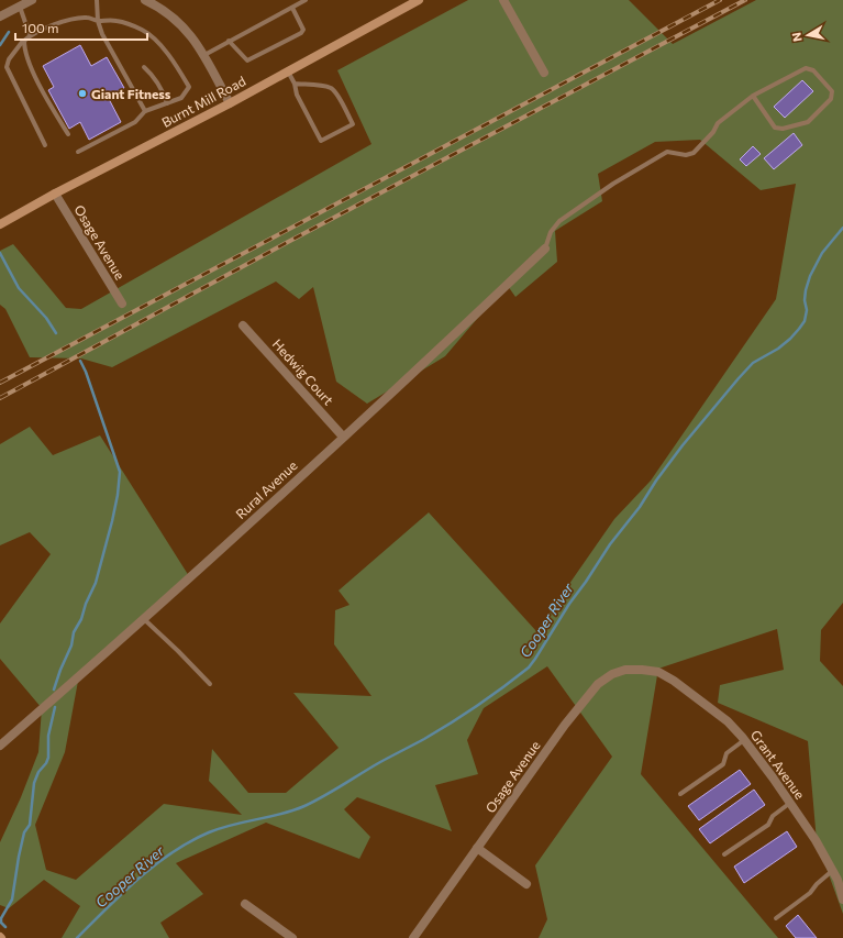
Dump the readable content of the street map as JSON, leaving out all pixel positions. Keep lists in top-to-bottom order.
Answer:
{
  "streets": {
    "main road": ["Burnt Mill Road"],
    "street": [
      "Osage Avenue",
      "Hedwig Court",
      "Rural Avenue",
      "Grant Avenue"
    ]
  },
  "crossings": [
    ["Burnt Mill Road", "Osage Avenue"],
    ["Osage Avenue", "Grant Avenue"],
    ["Hedwig Court", "Rural Avenue"]
  ],
  "water": ["Cooper River"],
  "places": ["Giant Fitness"],
  "scale_bar": "100 m",
  "north": "left"
}
